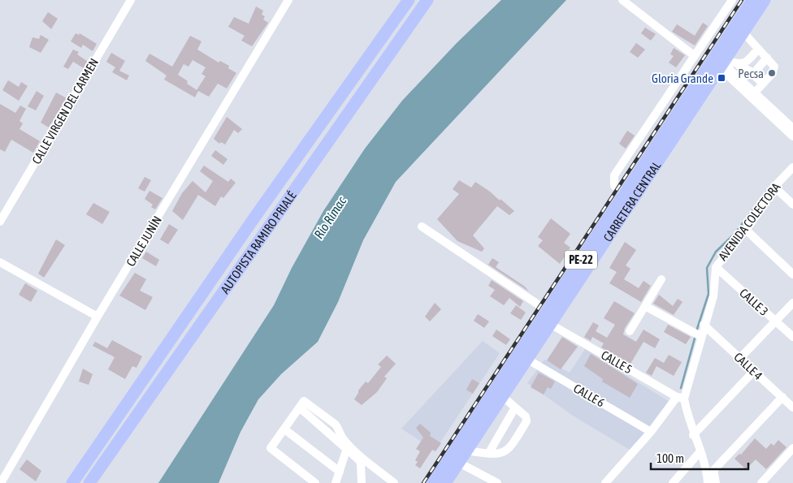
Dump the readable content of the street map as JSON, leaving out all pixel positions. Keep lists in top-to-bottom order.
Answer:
{
  "streets": {
    "highway": ["CARRETERA CENTRAL", "AUTOPISTA RAMIRO PRIALÉ", "PE-22"],
    "street": [
      "CALLE VIRGEN DEL CARMEN",
      "AVENIDA COLECTORA",
      "CALLE JUNÍN",
      "CALLE 3",
      "CALLE 5",
      "CALLE 4",
      "CALLE 6"
    ]
  },
  "crossings": [
    ["CARRETERA CENTRAL", "CALLE 5"],
    ["CARRETERA CENTRAL", "CALLE 6"],
    ["AVENIDA COLECTORA", "CALLE 3"],
    ["AVENIDA COLECTORA", "CALLE 5"],
    ["AVENIDA COLECTORA", "CALLE 4"]
  ],
  "water": ["Río Rímac"],
  "places": {
    "other": ["Pecsa"],
    "transit": ["Gloria Grande"]
  },
  "scale_bar": "100 m"
}
